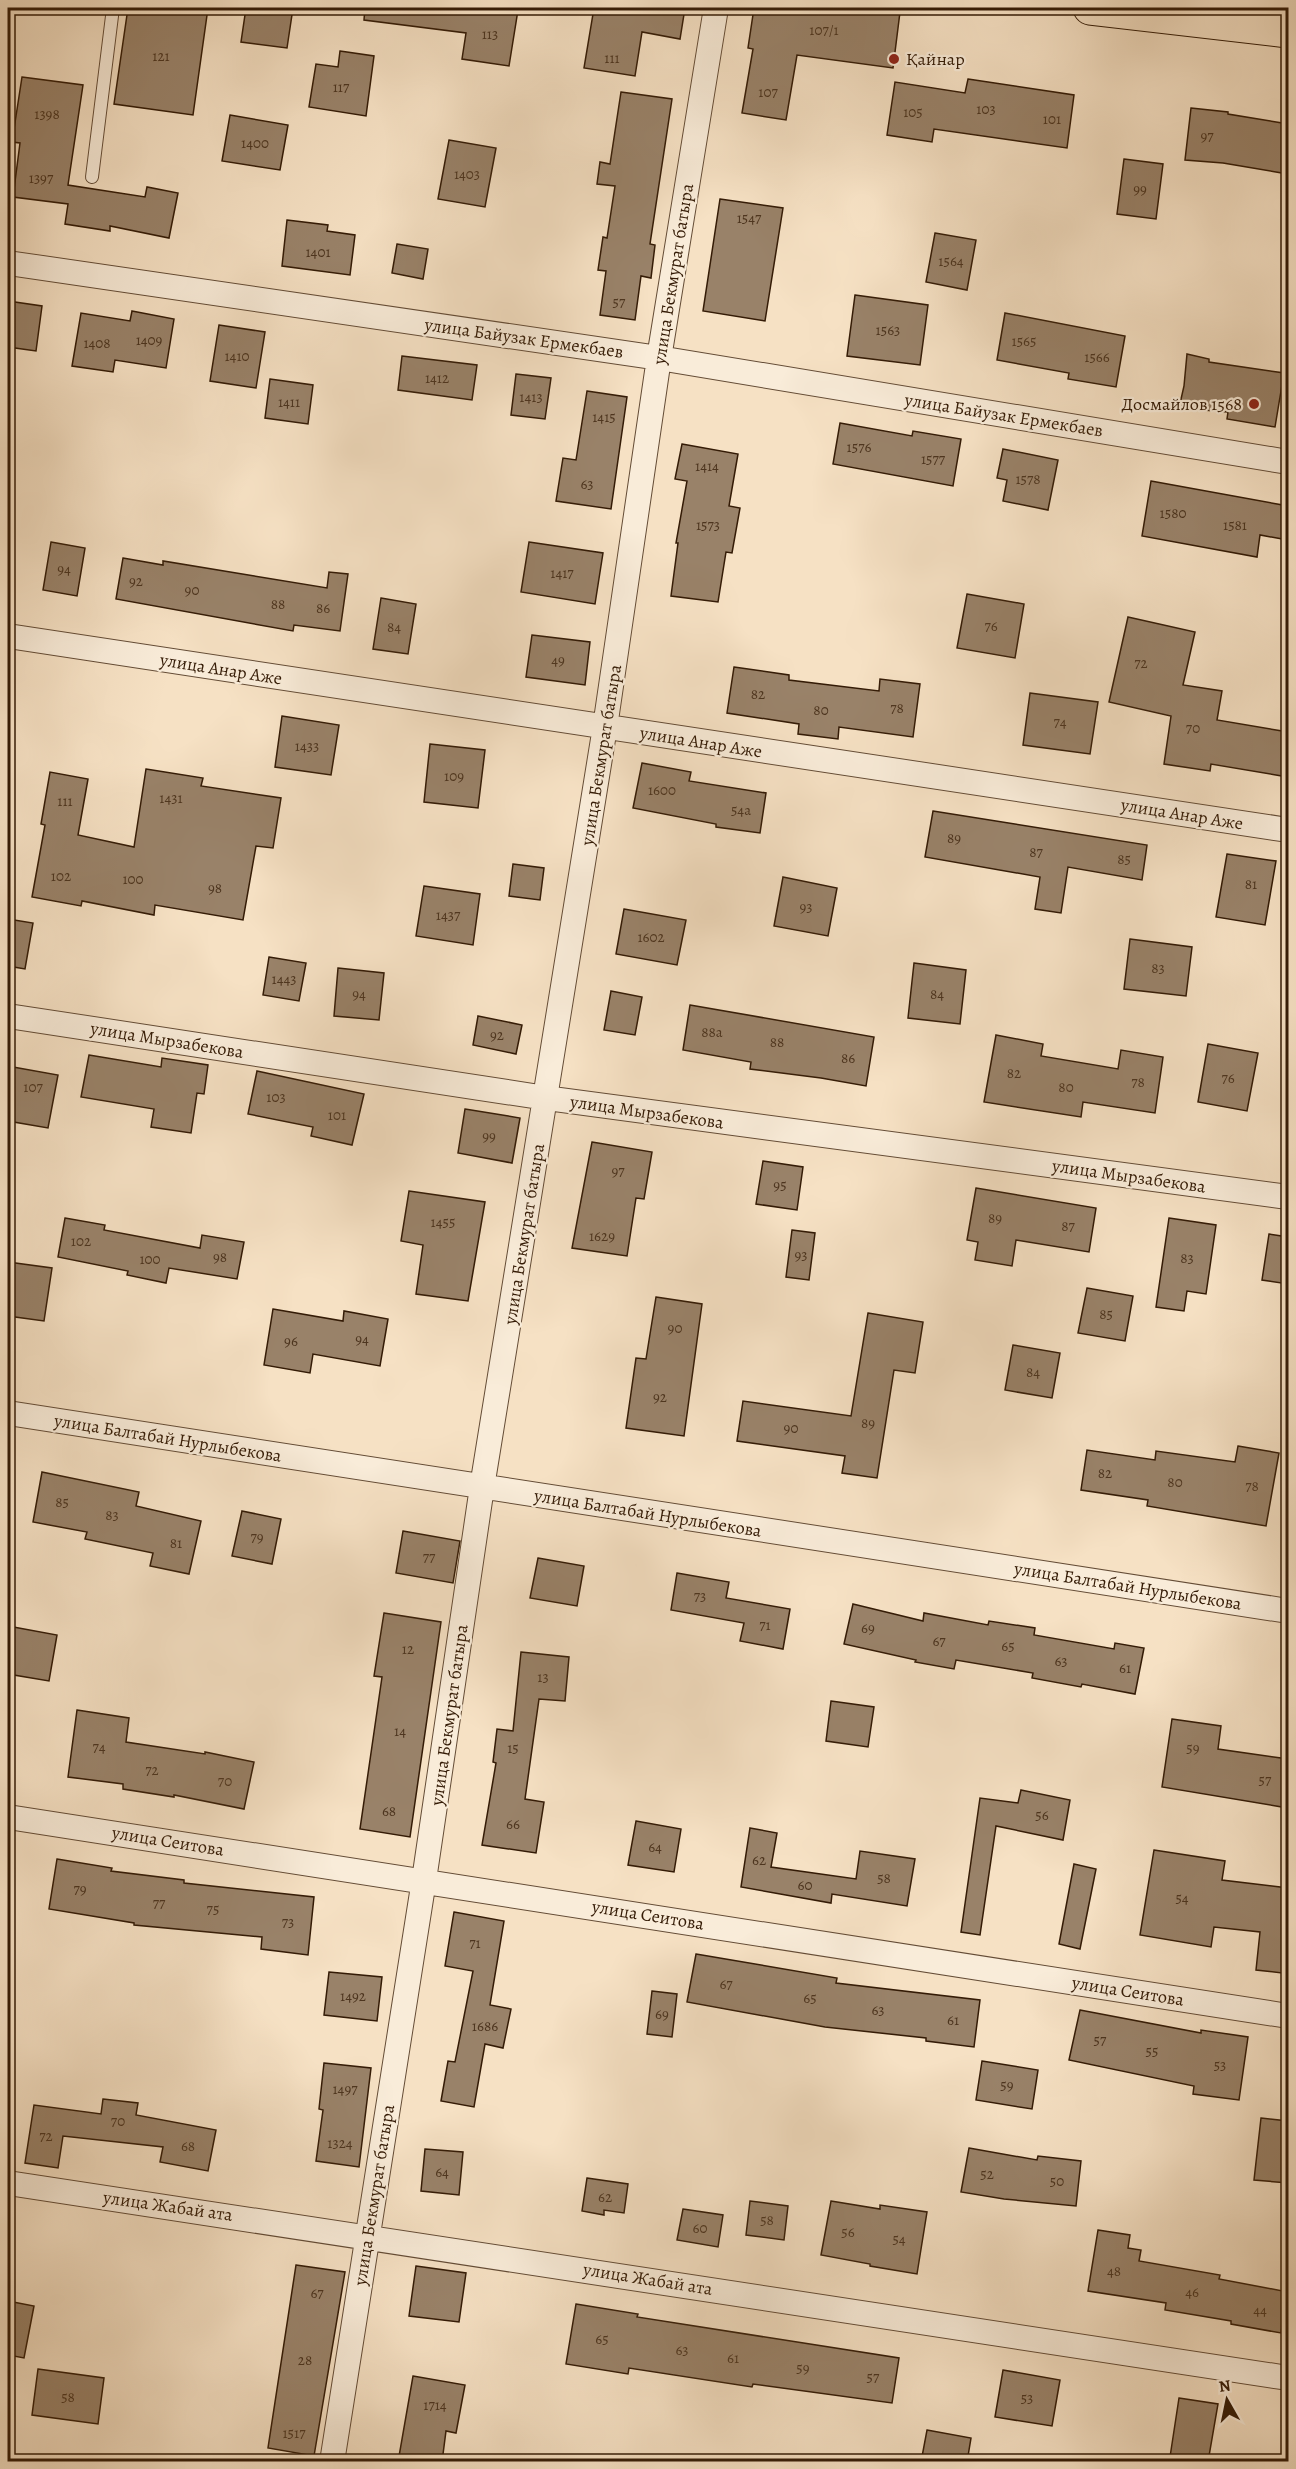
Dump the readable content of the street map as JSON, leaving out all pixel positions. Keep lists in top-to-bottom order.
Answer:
{
  "streets": {
    "street": [
      "улица Бекмурат батыра",
      "улица Байузак Ермекбаев",
      "улица Анар Аже",
      "улица Мырзабекова",
      "улица Балтабай Нурлыбекова",
      "улица Сеитова",
      "улица Жабай ата"
    ]
  },
  "crossings": [
    ["улица Бекмурат батыра", "улица Байузак Ермекбаев"],
    ["улица Бекмурат батыра", "улица Анар Аже"],
    ["улица Бекмурат батыра", "улица Мырзабекова"],
    ["улица Бекмурат батыра", "улица Балтабай Нурлыбекова"],
    ["улица Бекмурат батыра", "улица Сеитова"],
    ["улица Бекмурат батыра", "улица Жабай ата"]
  ],
  "places": ["Қайнар", "Досмайлов 1568"],
  "house_numbers": [
    "107/1",
    "113",
    "121",
    "111",
    "117",
    "107",
    "103",
    "105",
    "1398",
    "101",
    "97",
    "1400",
    "1403",
    "1397",
    "99",
    "1547",
    "1401",
    "1564",
    "57",
    "1563",
    "1409",
    "1565",
    "1408",
    "1410",
    "1566",
    "1412",
    "1413",
    "1411",
    "1415",
    "1576",
    "1577",
    "1414",
    "1578",
    "63",
    "1580",
    "1573",
    "1581",
    "94",
    "1417",
    "92",
    "90",
    "88",
    "86",
    "76",
    "84",
    "49",
    "72",
    "82",
    "78",
    "80",
    "74",
    "70",
    "1433",
    "109",
    "1600",
    "1431",
    "111",
    "54а",
    "89",
    "87",
    "85",
    "102",
    "100",
    "81",
    "98",
    "93",
    "1437",
    "1602",
    "83",
    "1443",
    "94",
    "84",
    "88а",
    "92",
    "88",
    "86",
    "82",
    "76",
    "78",
    "107",
    "80",
    "103",
    "101",
    "99",
    "97",
    "95",
    "89",
    "1455",
    "87",
    "1629",
    "102",
    "93",
    "98",
    "83",
    "100",
    "85",
    "90",
    "94",
    "96",
    "84",
    "92",
    "89",
    "90",
    "82",
    "80",
    "78",
    "85",
    "83",
    "79",
    "81",
    "77",
    "73",
    "71",
    "69",
    "67",
    "65",
    "12",
    "63",
    "61",
    "13",
    "14",
    "74",
    "15",
    "59",
    "72",
    "57",
    "70",
    "68",
    "56",
    "66",
    "64",
    "62",
    "58",
    "60",
    "79",
    "54",
    "77",
    "75",
    "73",
    "71",
    "67",
    "1492",
    "65",
    "63",
    "69",
    "61",
    "1686",
    "57",
    "55",
    "53",
    "59",
    "1497",
    "70",
    "72",
    "1324",
    "68",
    "64",
    "52",
    "50",
    "62",
    "58",
    "60",
    "56",
    "54",
    "48",
    "46",
    "67",
    "44",
    "65",
    "63",
    "61",
    "28",
    "59",
    "57",
    "58",
    "53",
    "1714",
    "1517"
  ],
  "north": "top"
}
